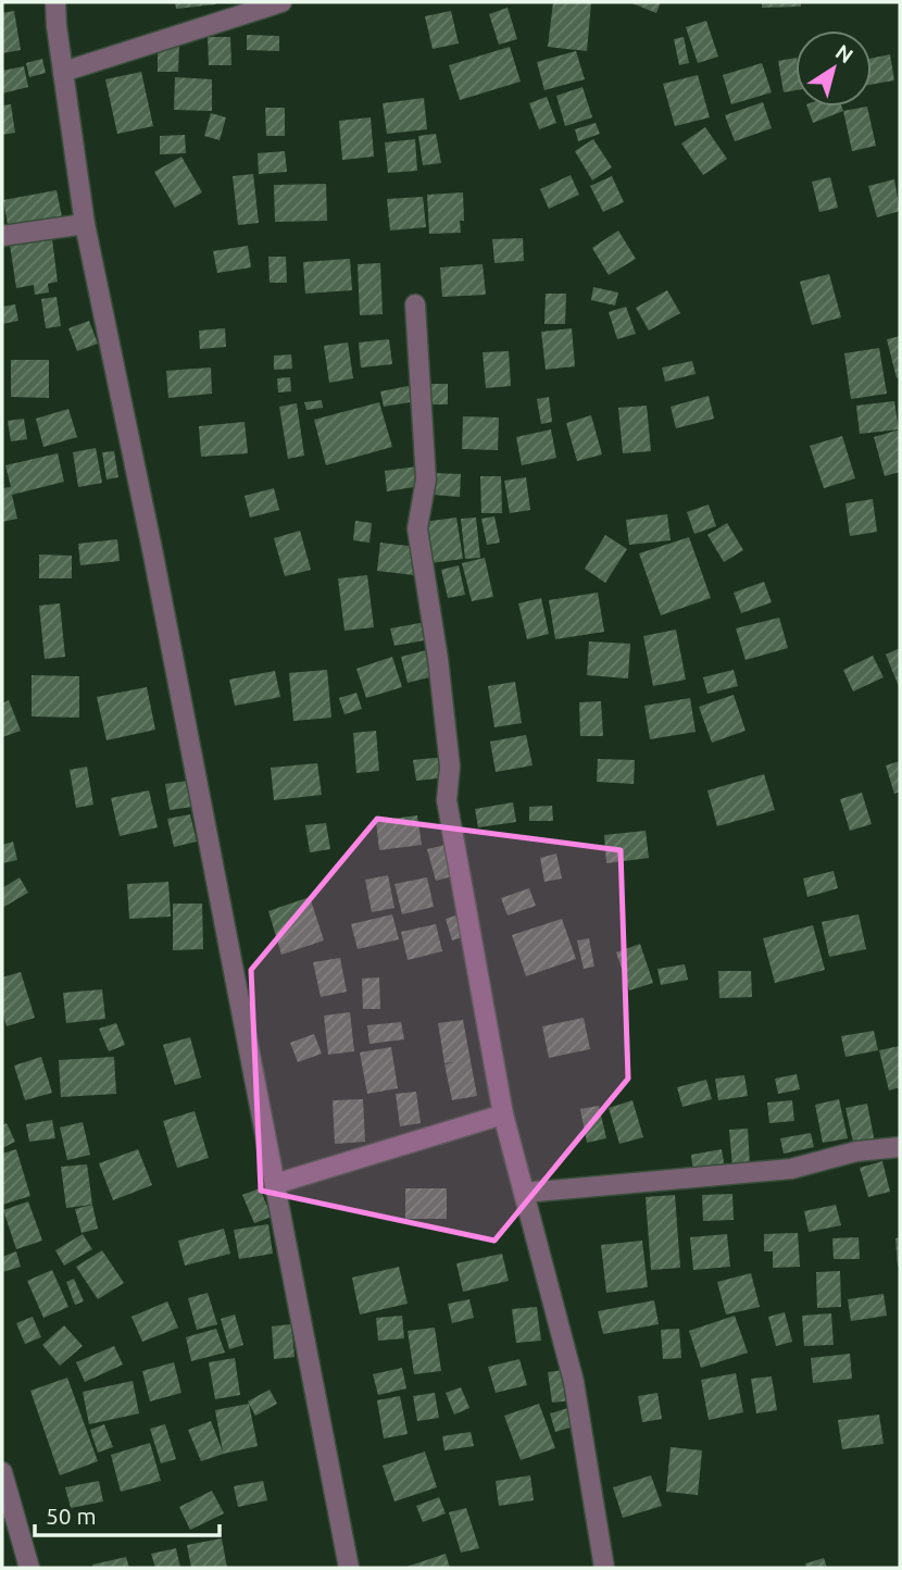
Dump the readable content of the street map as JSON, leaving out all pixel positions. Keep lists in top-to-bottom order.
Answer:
{
  "scale_bar": "50 m",
  "north": "top right"
}
